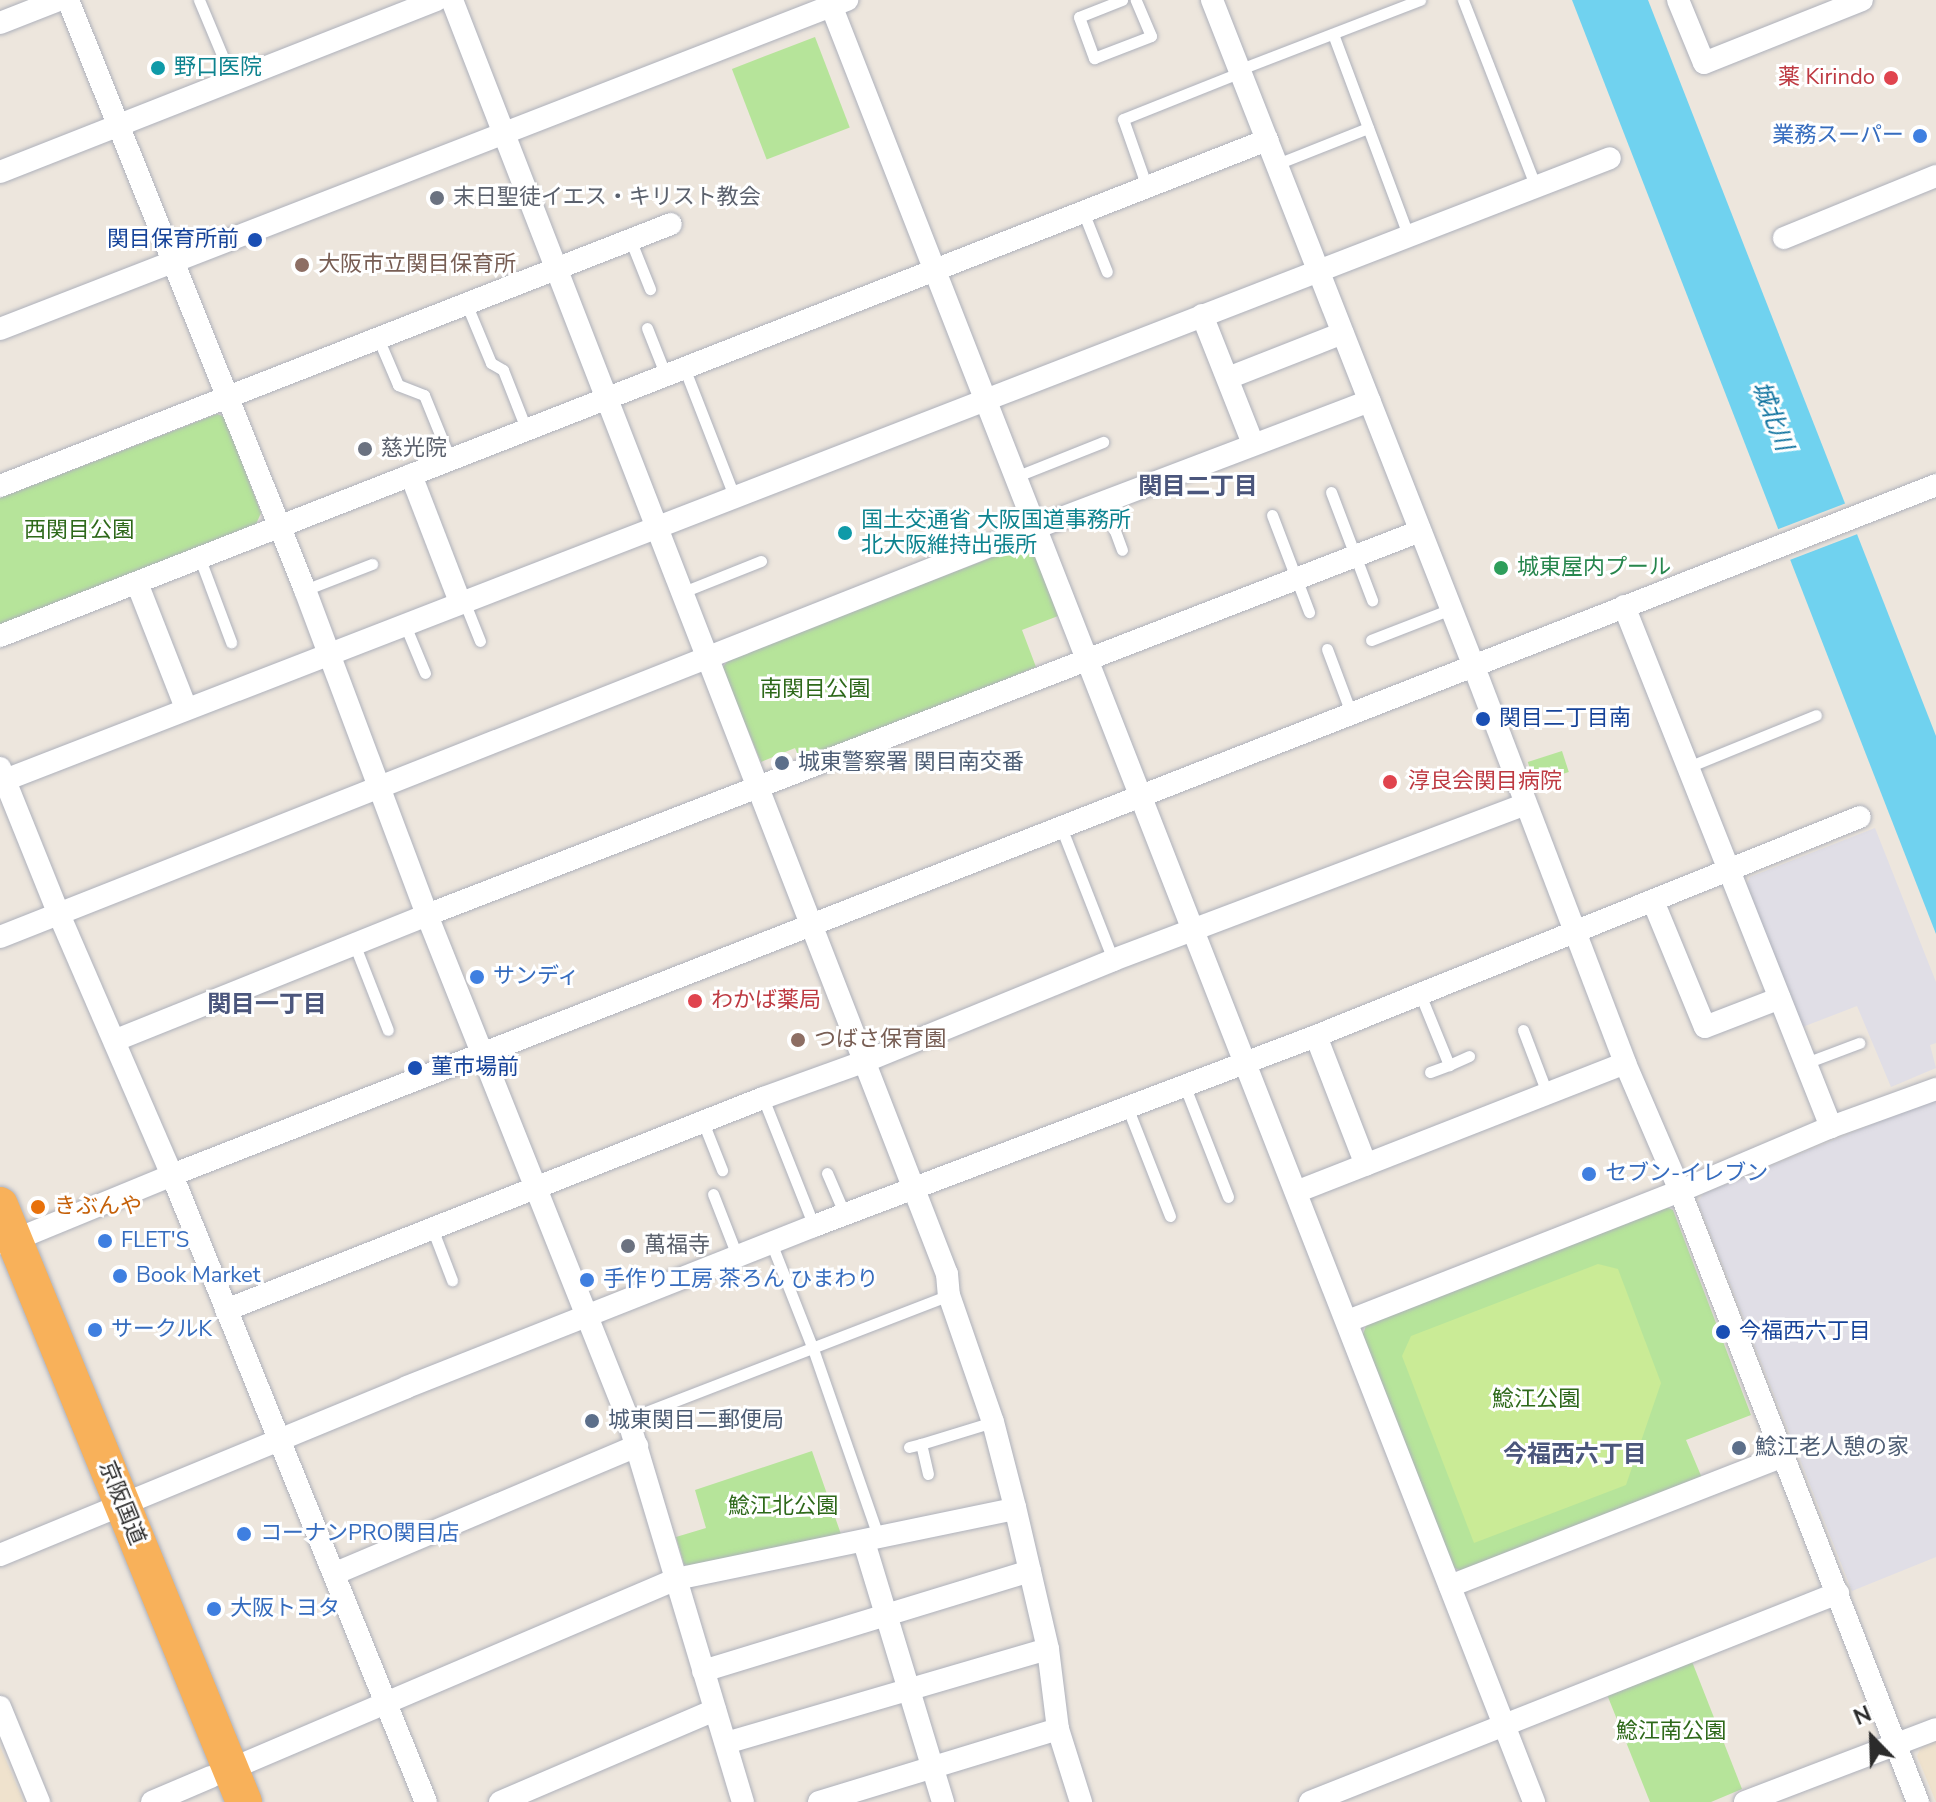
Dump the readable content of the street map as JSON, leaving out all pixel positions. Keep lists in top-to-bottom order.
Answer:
{
  "streets": {
    "highway": ["京阪国道"]
  },
  "districts": ["関目二丁目", "関目一丁目", "今福西六丁目"],
  "water": ["城北川"],
  "parks": [
    "西関目公園",
    "南関目公園",
    "鯰江公園",
    "鯰江北公園",
    "鯰江南公園"
  ],
  "places": [
    "野口医院",
    "薬 Kirindo",
    "業務スーパー",
    "末日聖徒イエス・キリスト教会",
    "関目保育所前",
    "大阪市立関目保育所",
    "慈光院",
    "国土交通省 大阪国道事務所 北大阪維持出張所",
    "城東屋内プール",
    "関目二丁目南",
    "城東警察署 関目南交番",
    "淳良会関目病院",
    "サンディ",
    "わかば薬局",
    "つばさ保育園",
    "菫市場前",
    "セブン-イレブン",
    "きぶんや",
    "FLET'S",
    "萬福寺",
    "Book Market",
    "手作り工房 茶ろん ひまわり",
    "サークルK",
    "今福西六丁目",
    "城東関目二郵便局",
    "鯰江老人憩の家",
    "コーナンPRO関目店",
    "大阪トヨタ"
  ],
  "north": "top left"
}
